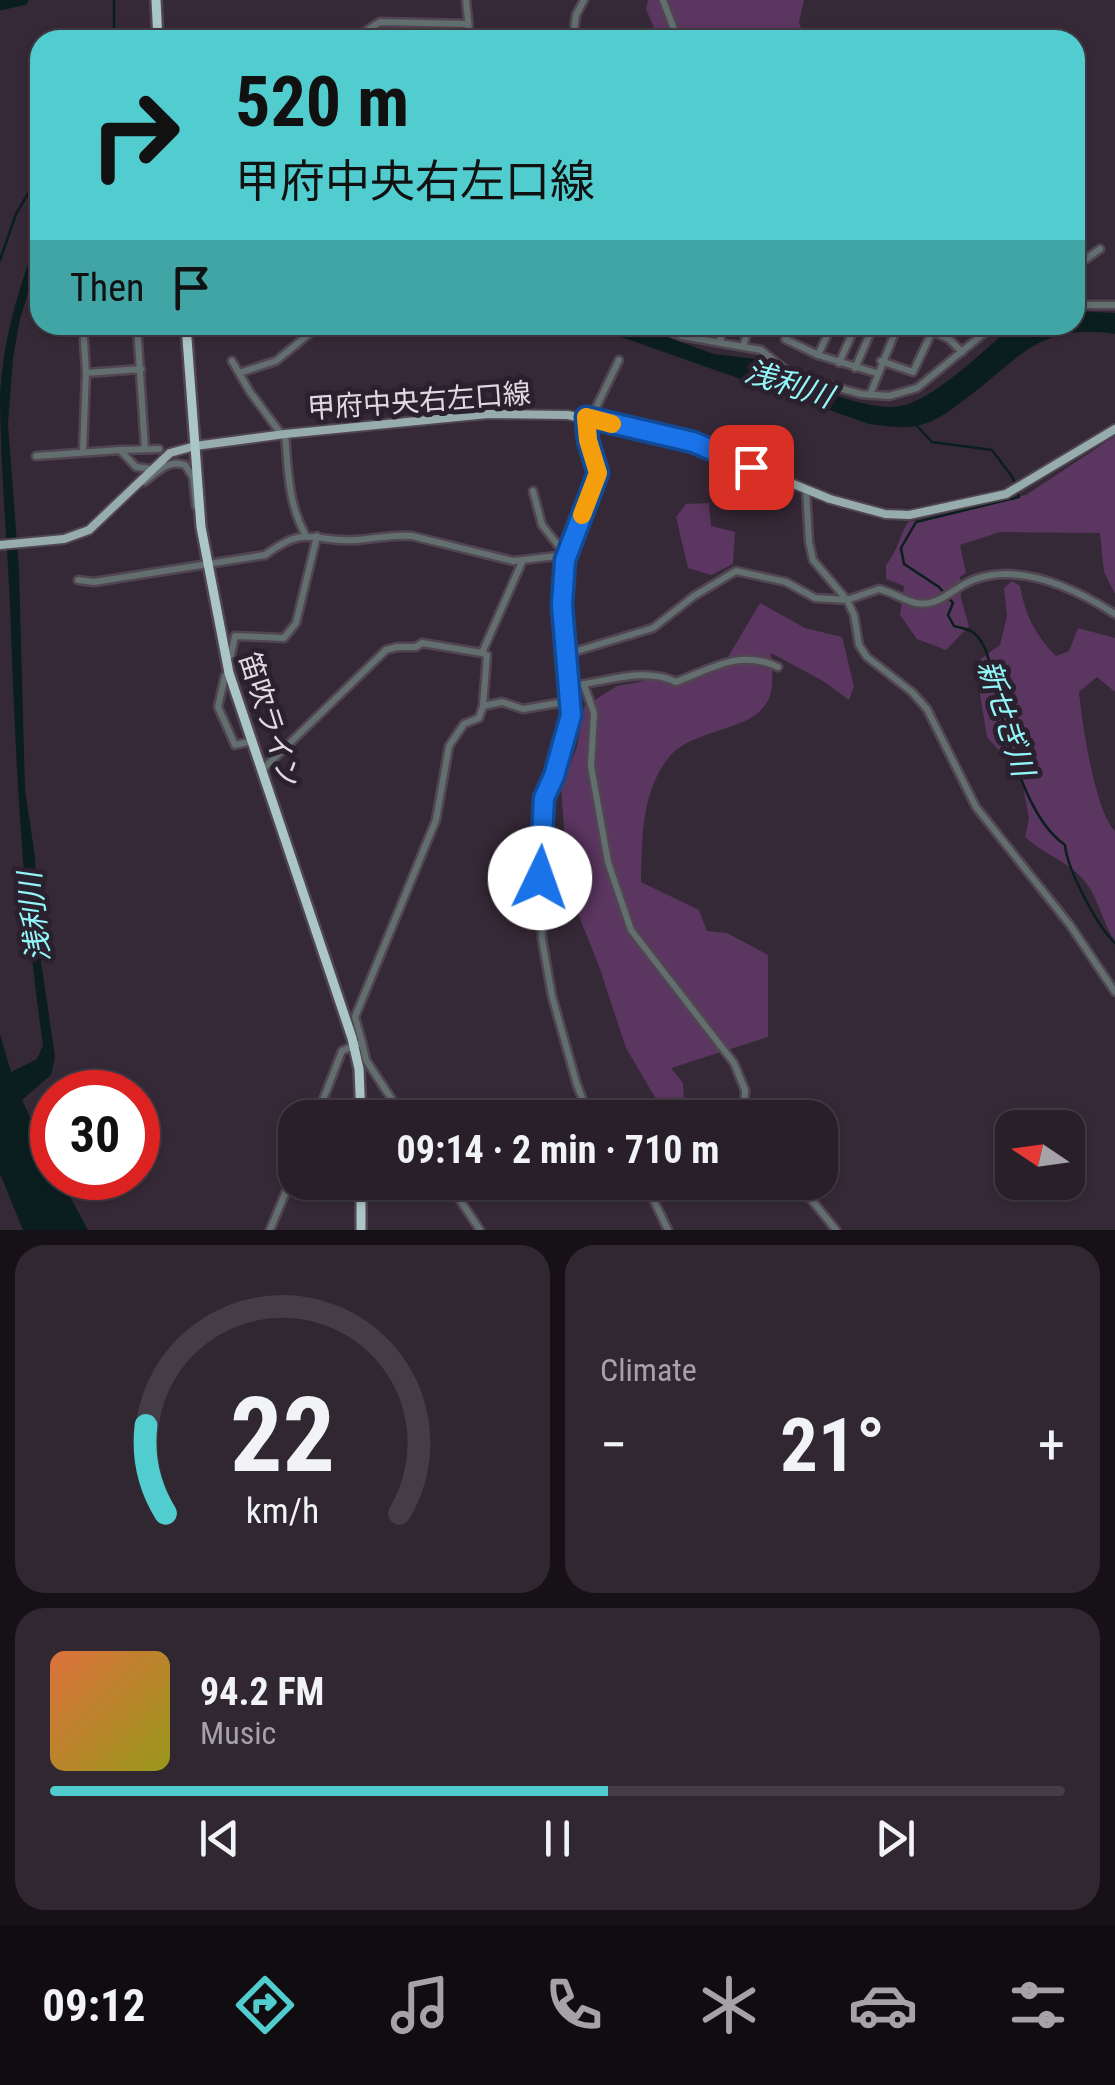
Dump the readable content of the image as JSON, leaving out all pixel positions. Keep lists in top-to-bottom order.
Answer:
{
  "streets": {
    "highway": ["笛吹ライン"],
    "main road": ["甲府中央右左口線"]
  },
  "crossings": [
    ["甲府中央右左口線", "笛吹ライン"]
  ],
  "water": ["浅利川", "新せぎ川"],
  "north": "left",
  "page": {
    "turn": ["520 m", "甲府中央右左口線"],
    "then": "Then",
    "limit": "30",
    "trip": "09:14 · 2 min · 710 m",
    "tile": "Climate",
    "heat": ["−", "21°", "+"],
    "song": ["94.2 FM", "Music"],
    "tabs": "09:12",
    "gauge": ["22", "km/h"]
  }
}
